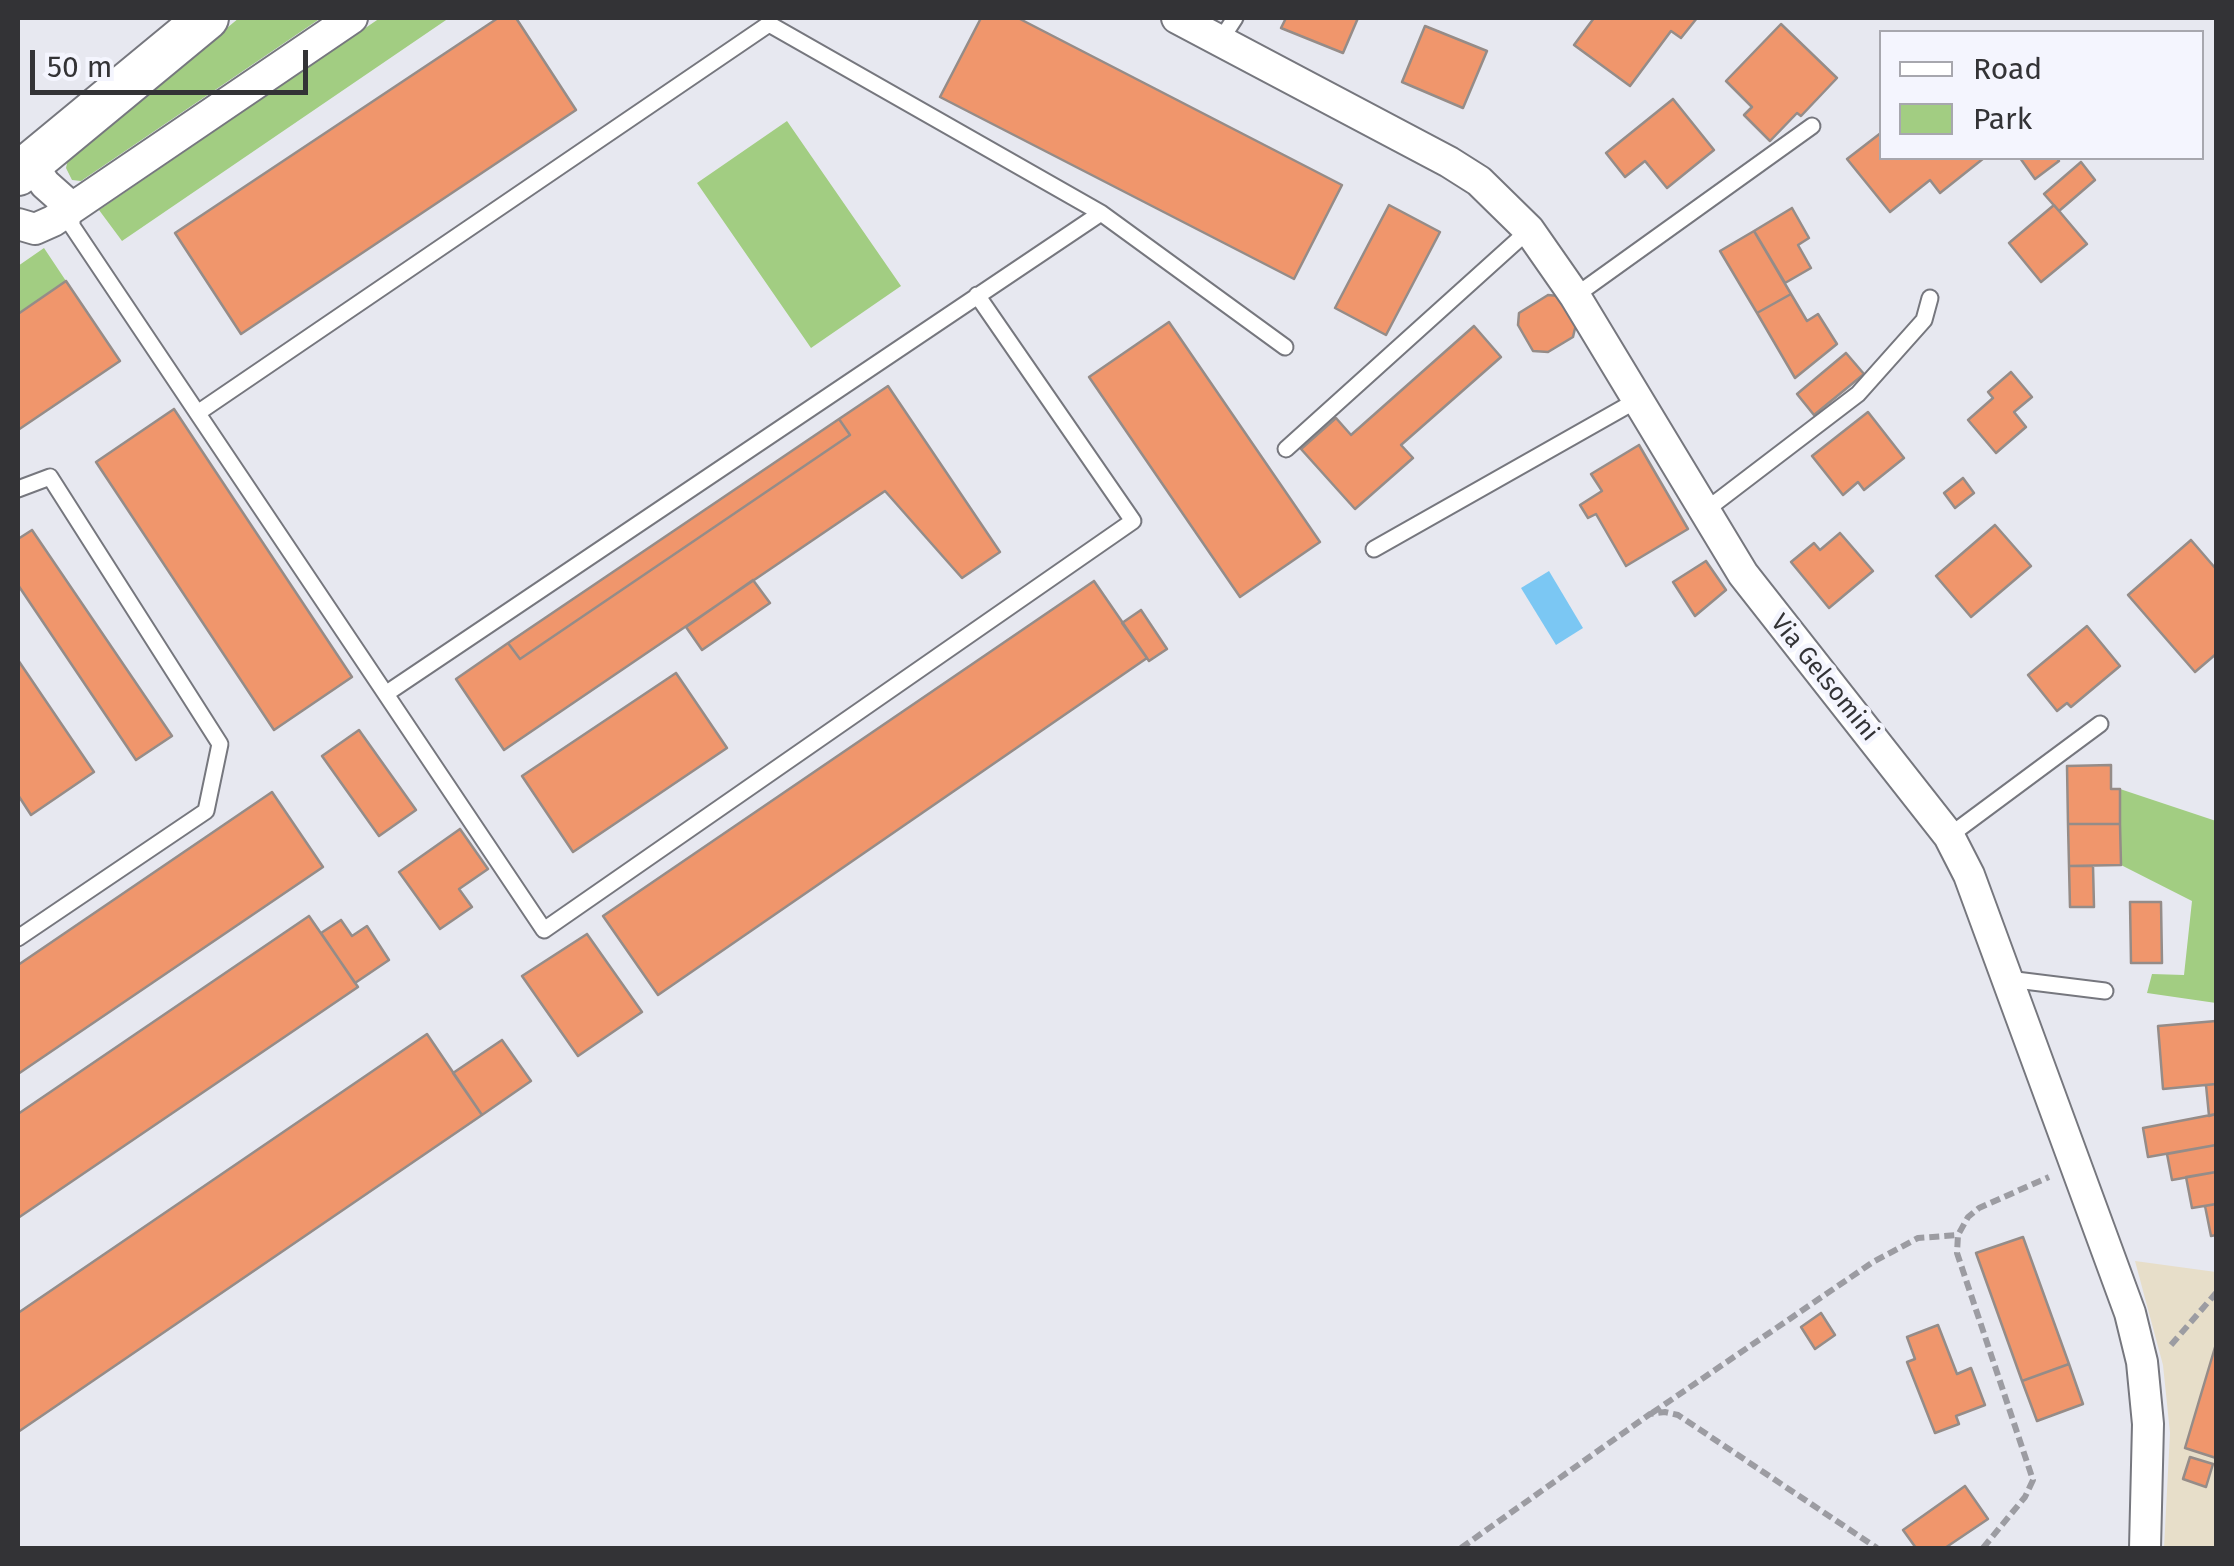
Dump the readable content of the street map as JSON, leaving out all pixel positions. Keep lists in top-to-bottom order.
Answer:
{
  "streets": {
    "street": ["Via Gelsomini"]
  },
  "legend": ["Road", "Park"],
  "scale_bar": "50 m"
}
